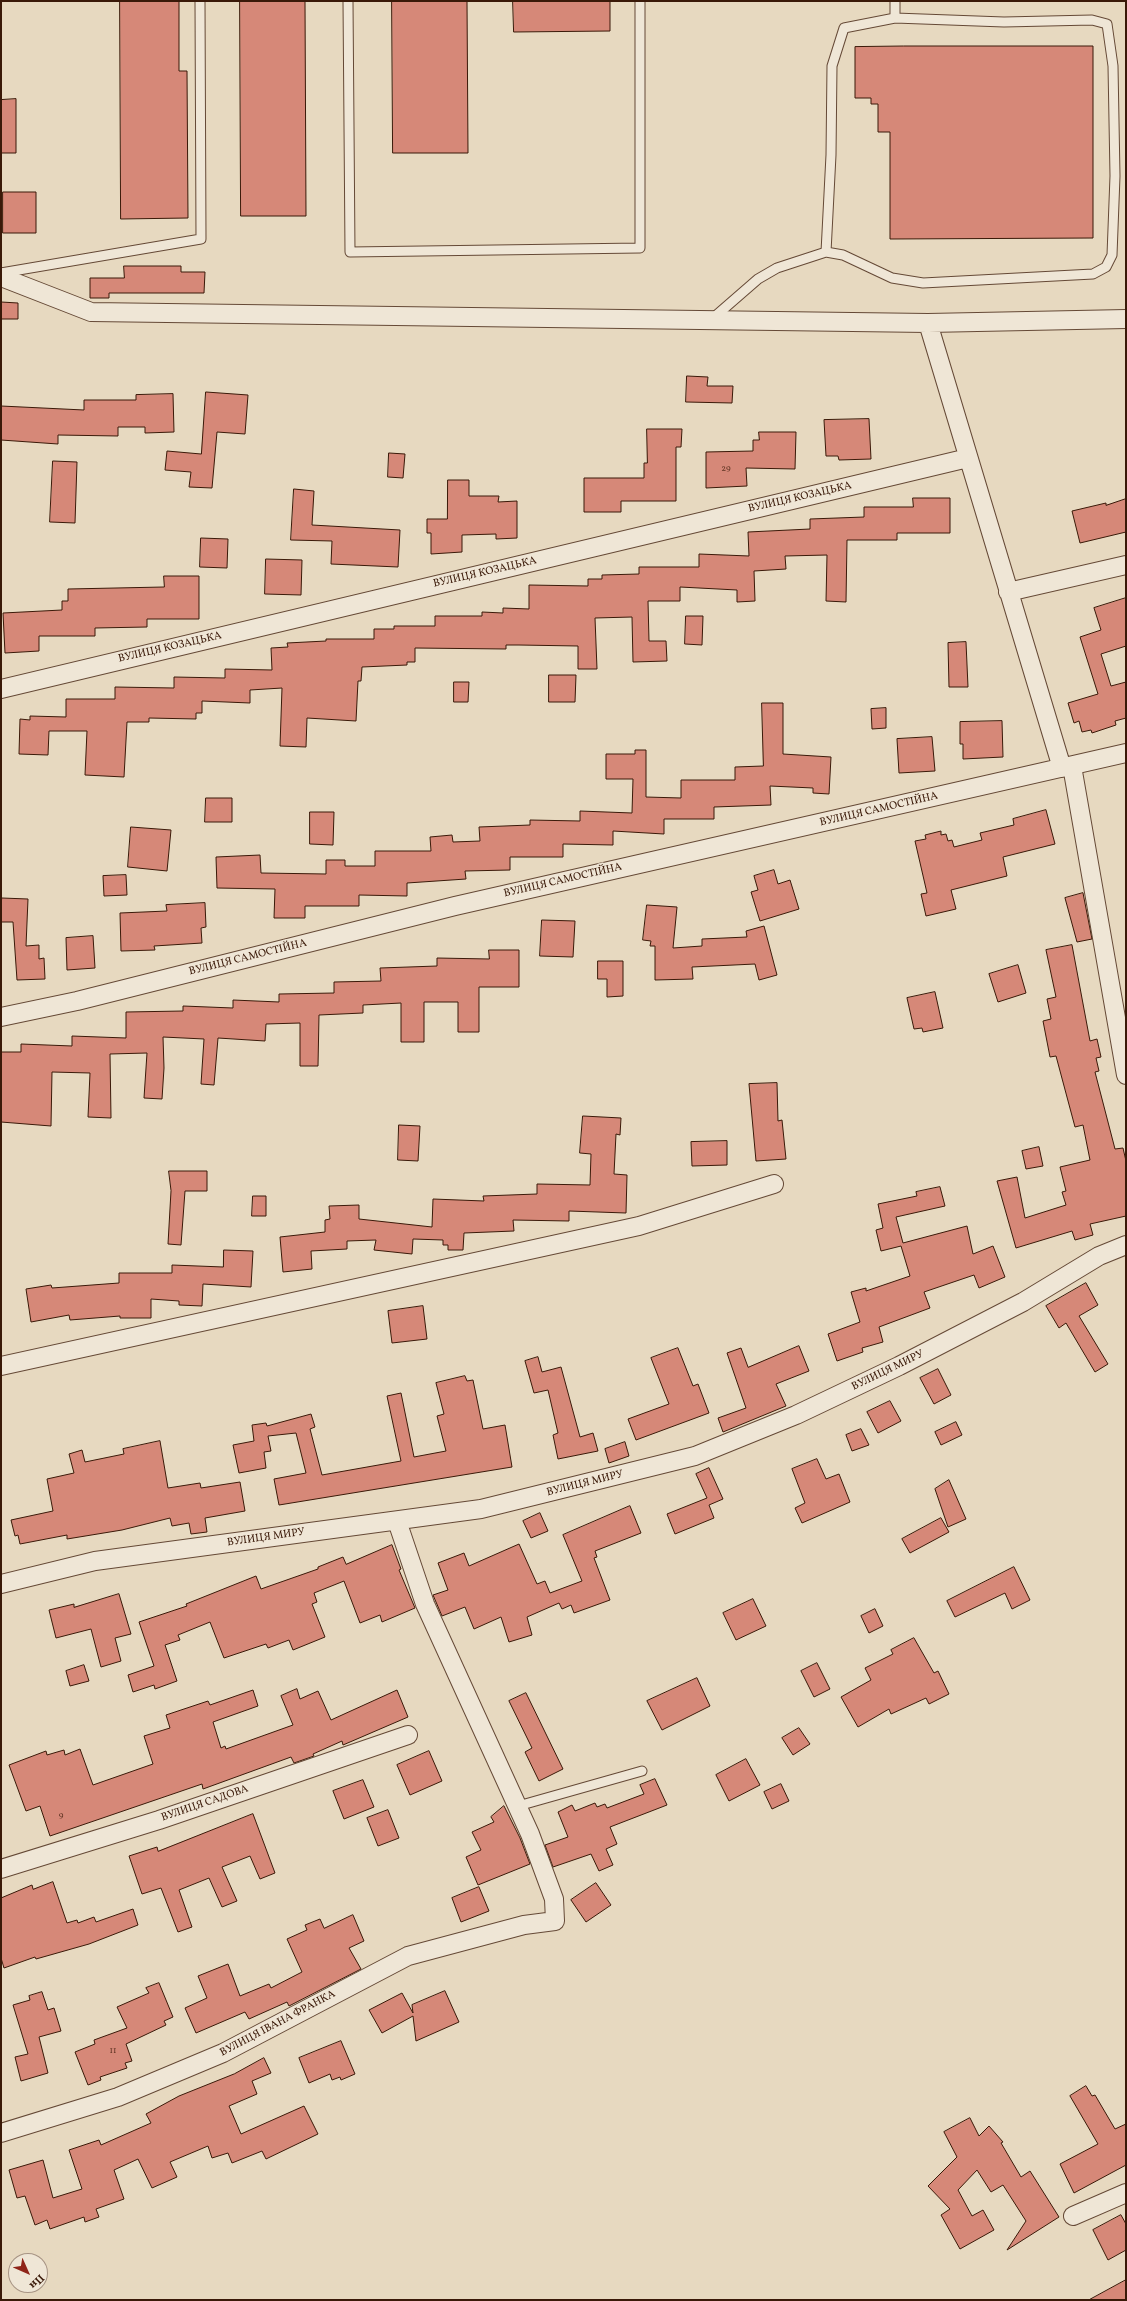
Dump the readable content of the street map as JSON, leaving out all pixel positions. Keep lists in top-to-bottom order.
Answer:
{
  "streets": {
    "street": [
      "ВУЛИЦЯ КОЗАЦЬКА",
      "ВУЛИЦЯ САМОСТІЙНА",
      "ВУЛИЦЯ МИРУ",
      "ВУЛИЦЯ САДОВА",
      "ВУЛИЦЯ ІВАНА ФРАНКА"
    ]
  },
  "house_numbers": ["29", "9", "11"],
  "north": "bottom right"
}
